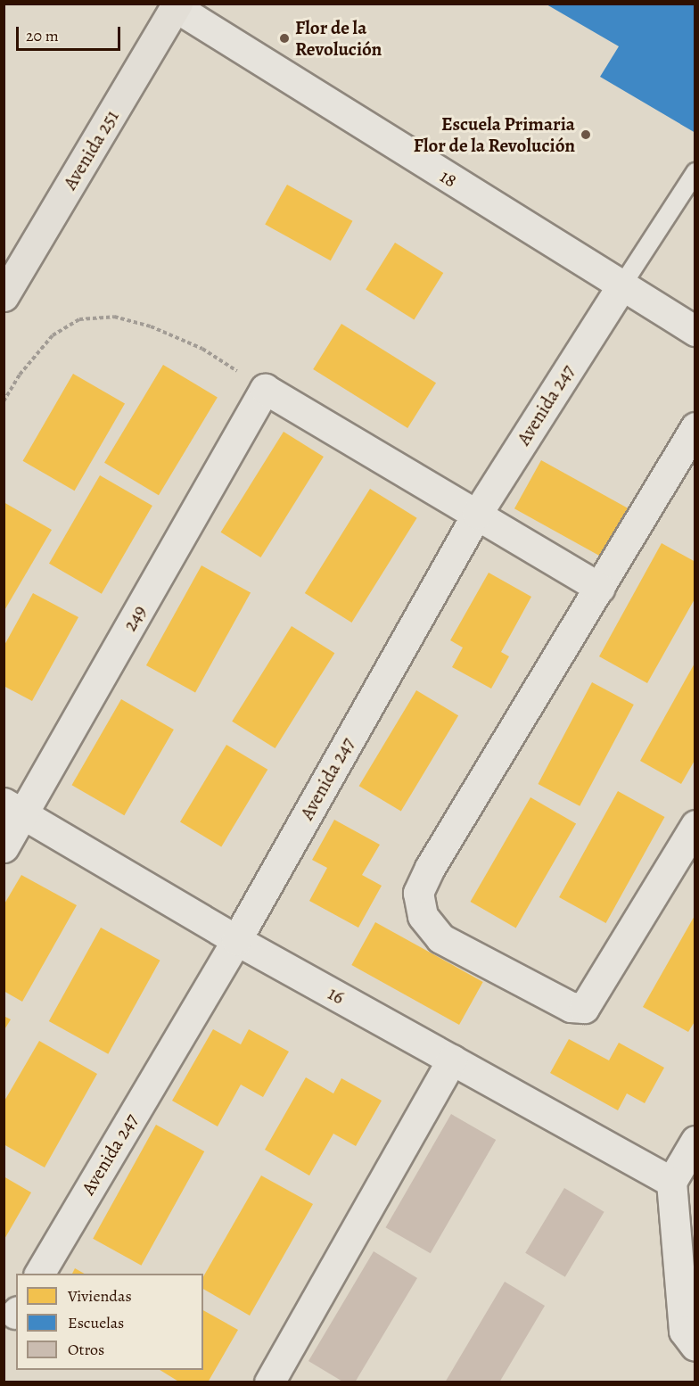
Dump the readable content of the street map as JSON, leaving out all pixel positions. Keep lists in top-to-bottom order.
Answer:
{
  "streets": {
    "main road": ["Avenida 251"],
    "street": [
      "18",
      "Avenida 247",
      "249",
      "16"
    ]
  },
  "crossings": [
    ["Avenida 251", "18"],
    ["18", "Avenida 247"],
    ["Avenida 247", "16"],
    ["249", "16"]
  ],
  "places": ["Flor de la Revolución", "Escuela Primaria Flor de la Revolución"],
  "legend": ["Viviendas", "Escuelas", "Otros"],
  "scale_bar": "20 m"
}
